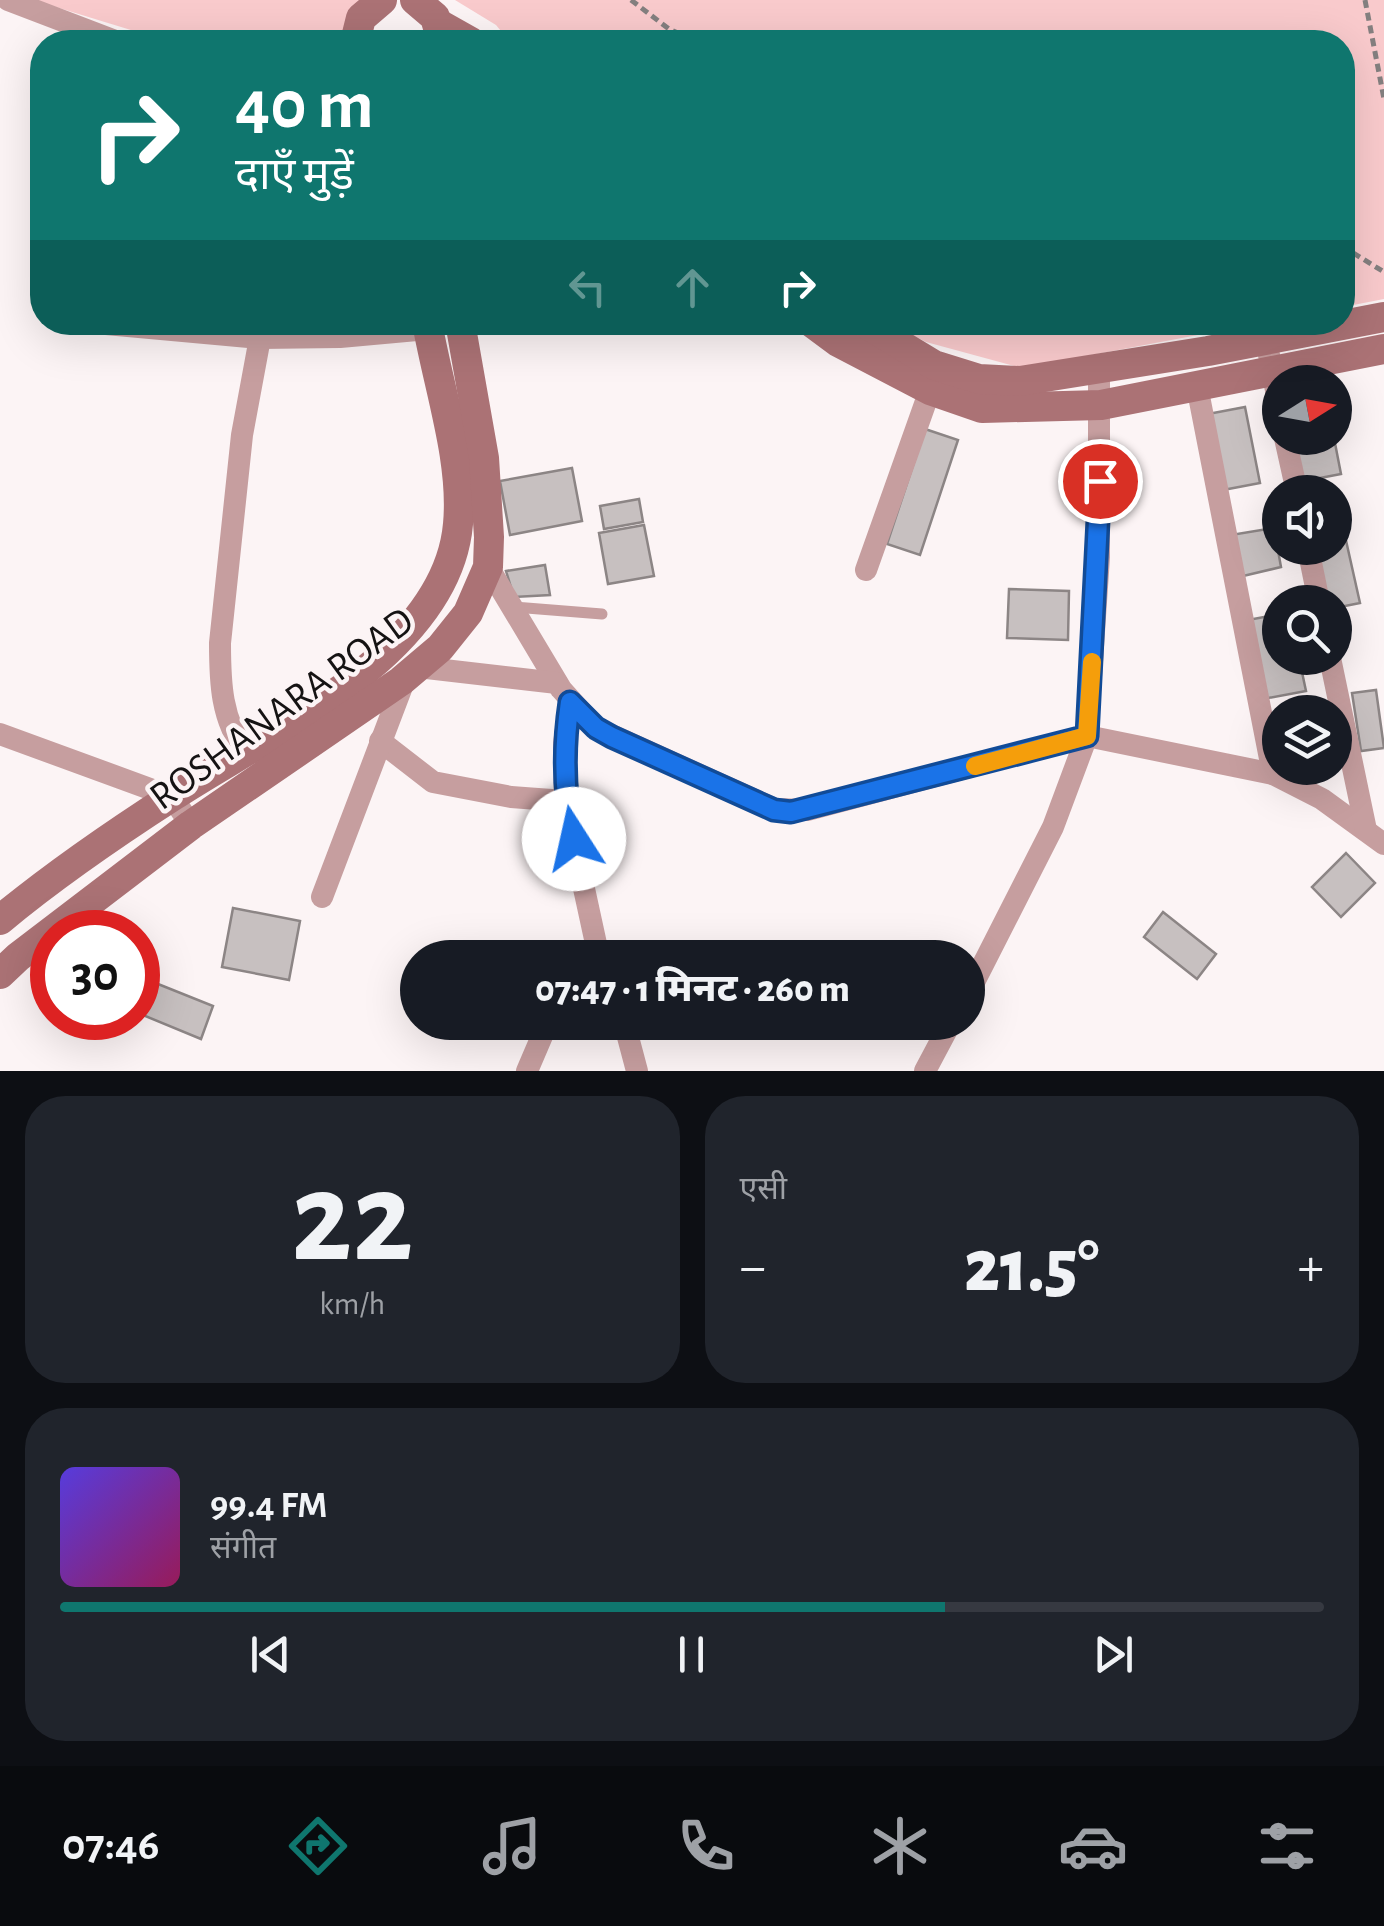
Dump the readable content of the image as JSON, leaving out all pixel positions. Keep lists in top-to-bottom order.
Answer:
{
  "streets": {
    "street": ["ROSHANARA ROAD"]
  },
  "north": "right",
  "page": {
    "turn": ["40 m", "दाएँ मुड़ें"],
    "limit": "30",
    "trip": "07:47 · 1 मिनट · 260 m",
    "tile": [
      ["22", "km/h"],
      "एसी"
    ],
    "heat": ["−", "21.5°", "+"],
    "song": ["99.4 FM", "संगीत"],
    "tabs": "07:46"
  }
}
